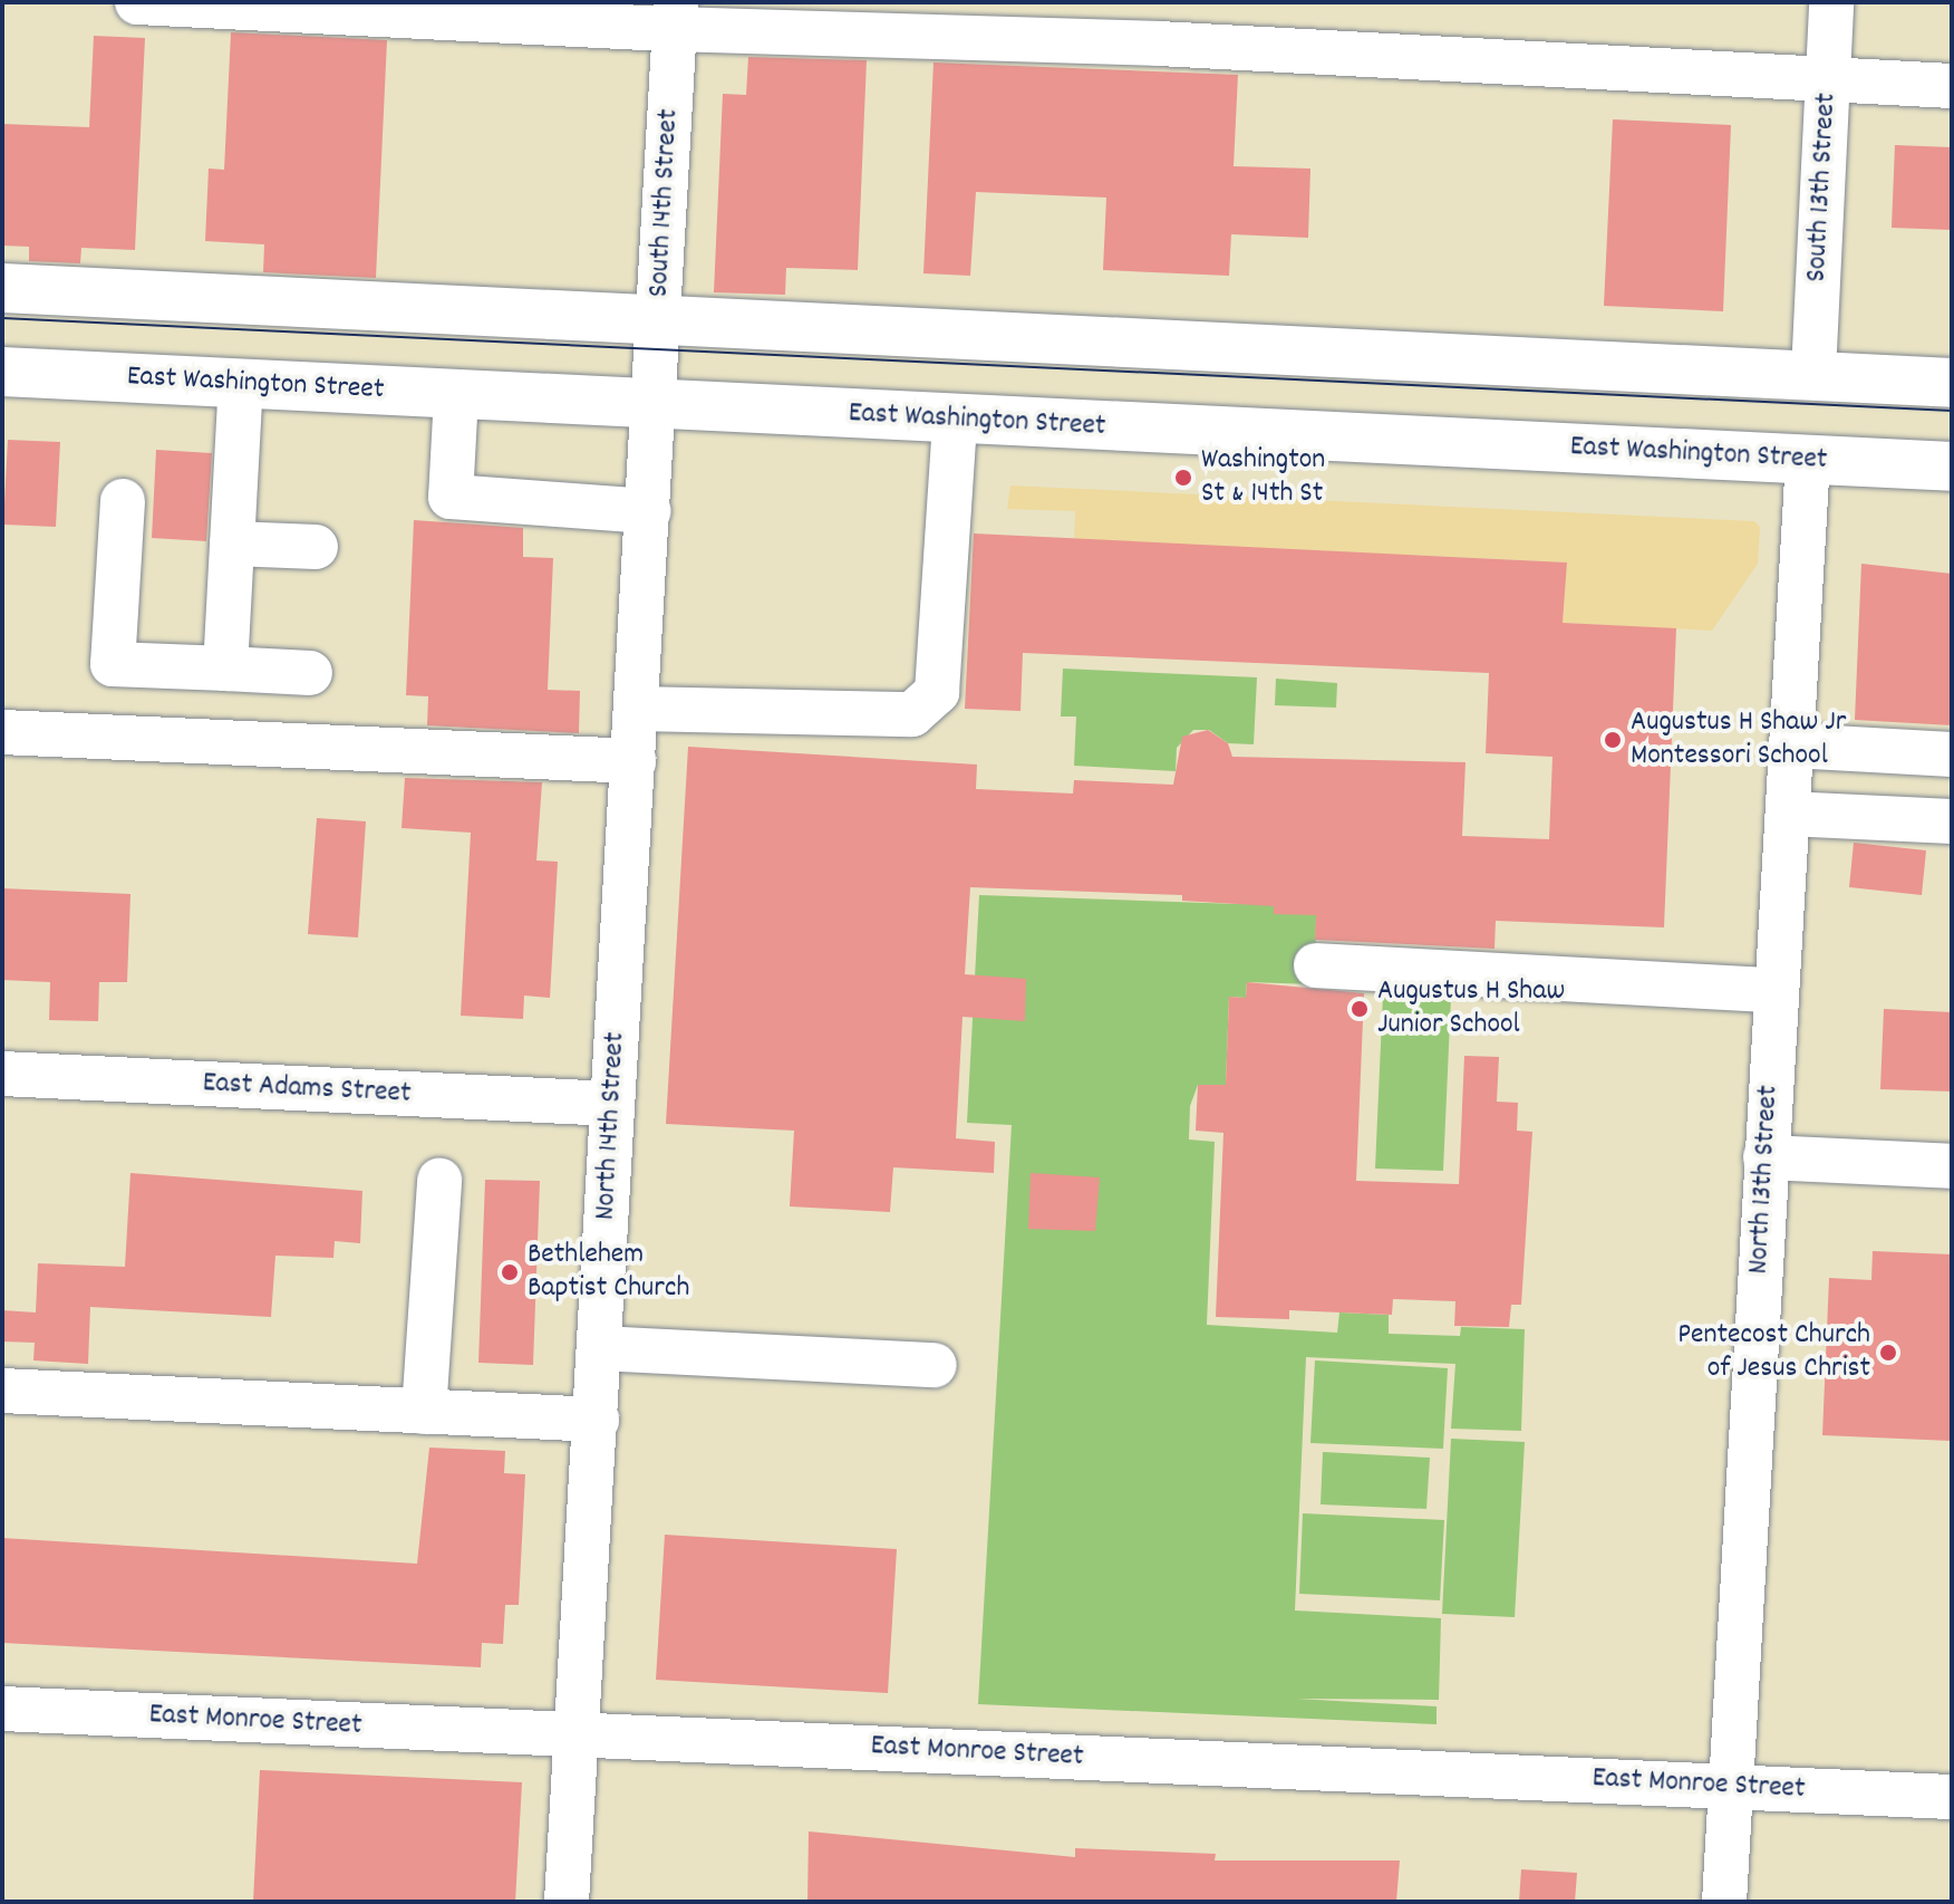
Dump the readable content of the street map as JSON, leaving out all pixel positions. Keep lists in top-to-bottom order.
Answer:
{
  "streets": {
    "main road": ["East Washington Street"],
    "street": [
      "South 13th Street",
      "South 14th Street",
      "East Adams Street",
      "North 14th Street",
      "North 13th Street",
      "East Monroe Street"
    ]
  },
  "crossings": [
    ["South 14th Street", "East Washington Street"],
    ["South 14th Street", "North 14th Street"],
    ["East Washington Street", "North 14th Street"],
    ["East Washington Street", "North 13th Street"],
    ["East Adams Street", "North 14th Street"],
    ["North 14th Street", "East Monroe Street"],
    ["North 13th Street", "East Monroe Street"]
  ],
  "places": [
    "Washington St & 14th St",
    "Augustus H Shaw Jr Montessori School",
    "Augustus H Shaw Junior School",
    "Bethlehem Baptist Church",
    "Pentecost Church of Jesus Christ"
  ]
}
